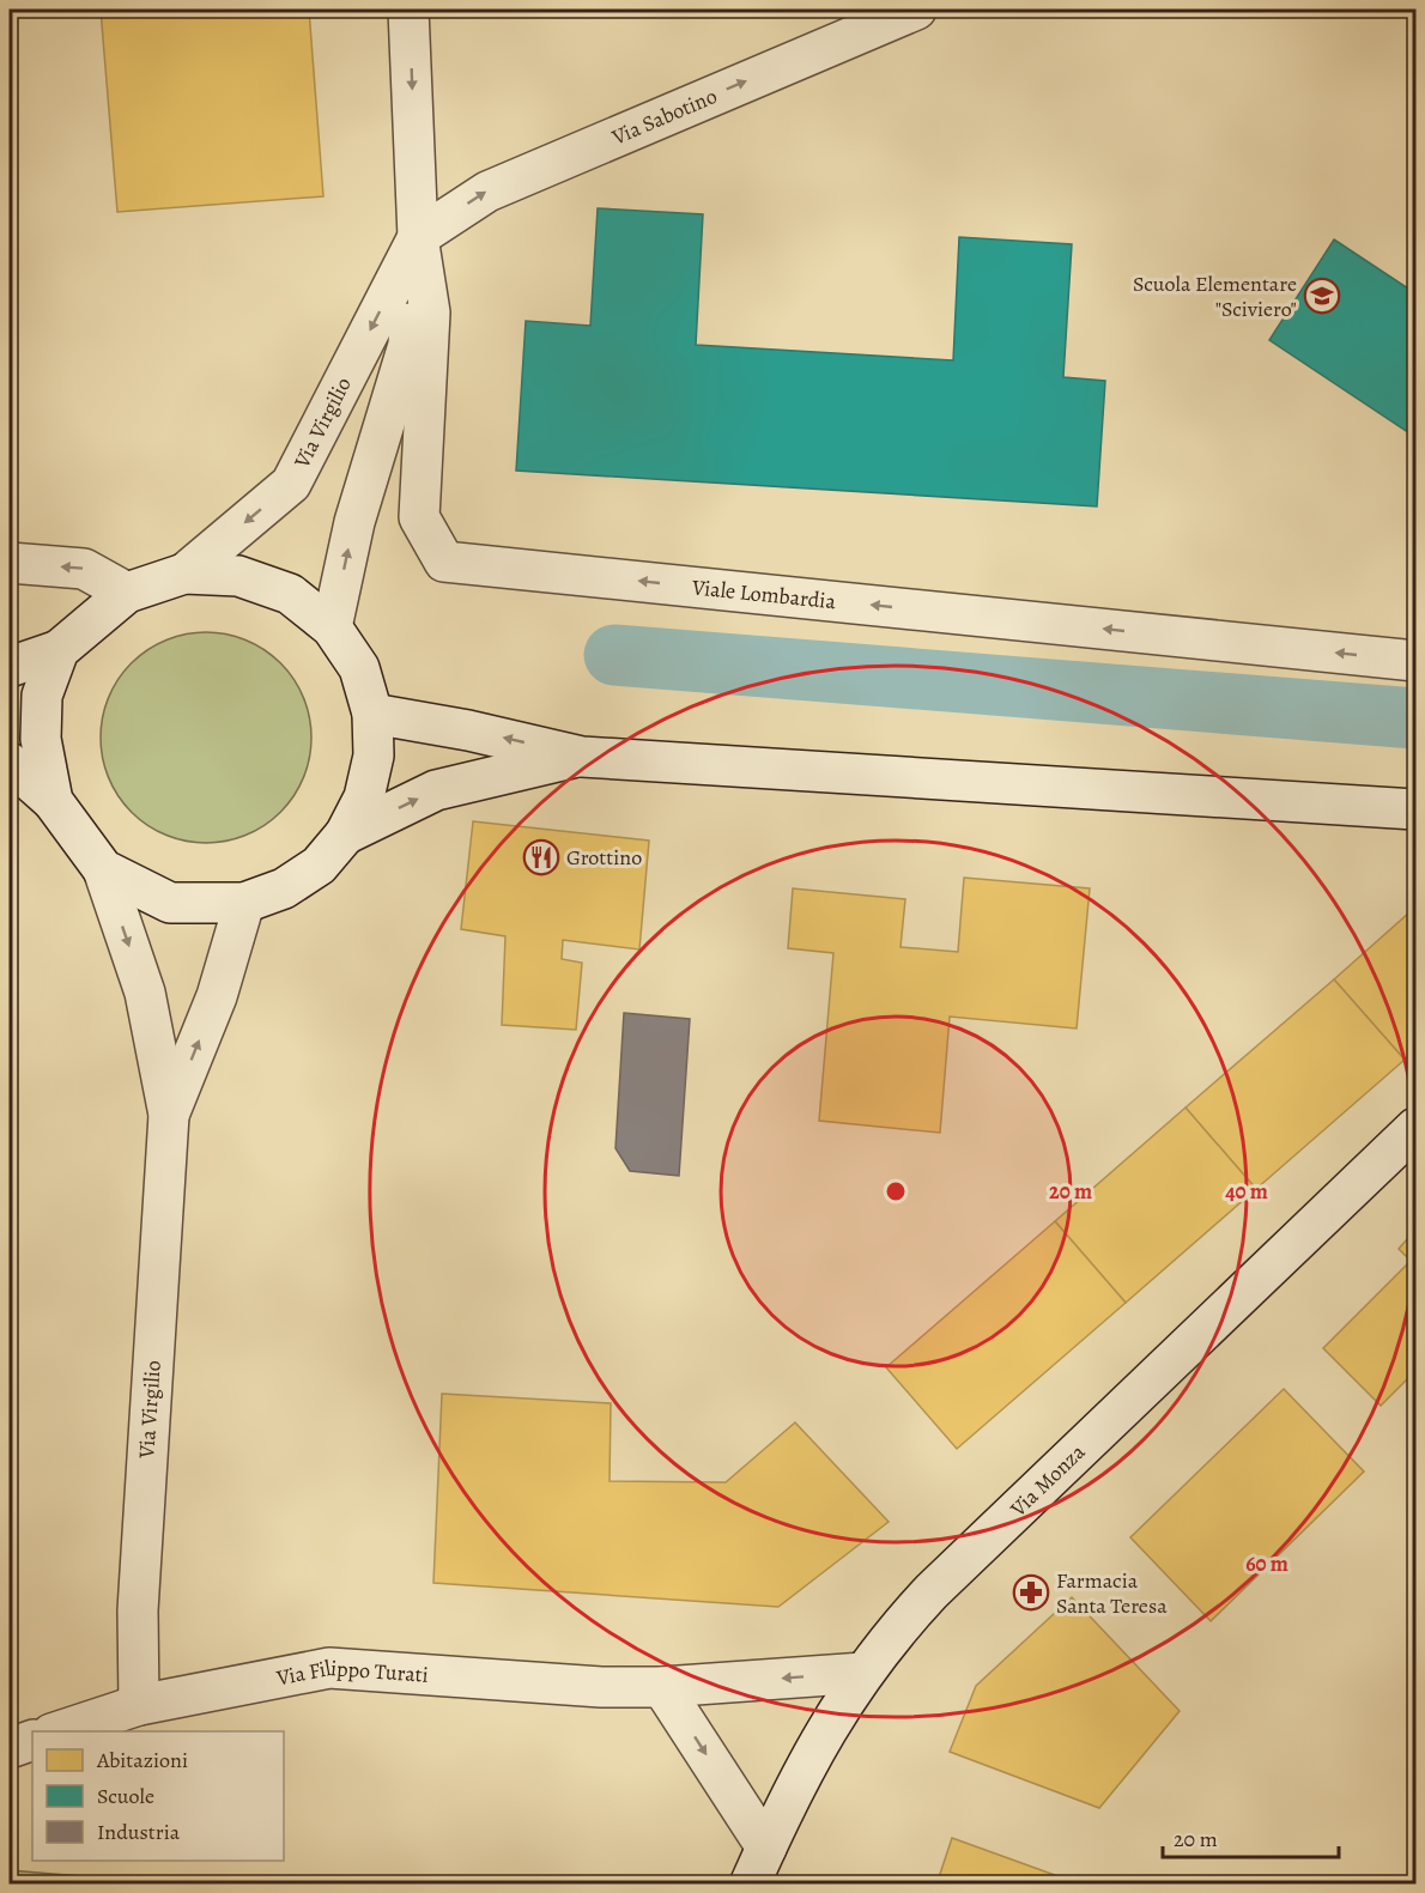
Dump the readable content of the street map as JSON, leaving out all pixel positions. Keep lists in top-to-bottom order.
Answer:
{
  "streets": {
    "street": [
      "Via Sabotino",
      "Via Virgilio",
      "Viale Lombardia",
      "Via Monza",
      "Via Filippo Turati"
    ]
  },
  "crossings": [
    ["Via Sabotino", "Via Virgilio"],
    ["Via Sabotino", "Viale Lombardia"],
    ["Via Virgilio", "Viale Lombardia"],
    ["Via Virgilio", "Via Filippo Turati"],
    ["Via Monza", "Via Filippo Turati"]
  ],
  "one_way": ["Via Sabotino"],
  "places": {
    "school or university": ["Scuola Elementare \"Sciviero\""],
    "restaurant": ["Grottino"],
    "pharmacy": ["Farmacia Santa Teresa"]
  },
  "legend": ["Abitazioni", "Scuole", "Industria"],
  "scale_bar": "20 m",
  "rings": ["20 m", "40 m", "60 m"]
}
